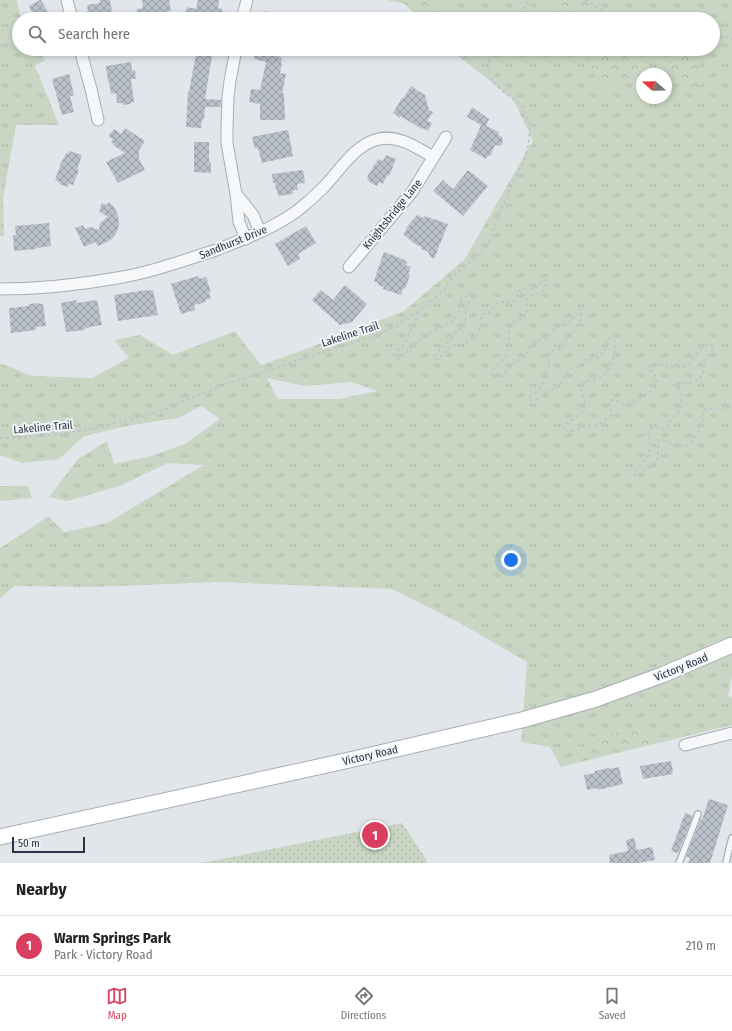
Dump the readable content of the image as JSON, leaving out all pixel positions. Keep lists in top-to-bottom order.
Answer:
{
  "streets": {
    "main road": ["Victory Road"],
    "street": ["Knightsbridge Lane", "Sandhurst Drive"],
    "path": ["Lakeline Trail"]
  },
  "crossings": [
    ["Knightsbridge Lane", "Sandhurst Drive"]
  ],
  "scale_bar": "50 m",
  "north": "left",
  "page": {
    "search": "Search here",
    "pins": "1",
    "scale": "50 m",
    "heading": "Nearby",
    "list": [
      {
        "mark": "1",
        "name": "Warm Springs Park",
        "note": "Park · Victory Road",
        "value": "210 m"
      }
    ],
    "nav": ["Map", "Directions", "Saved"]
  }
}
